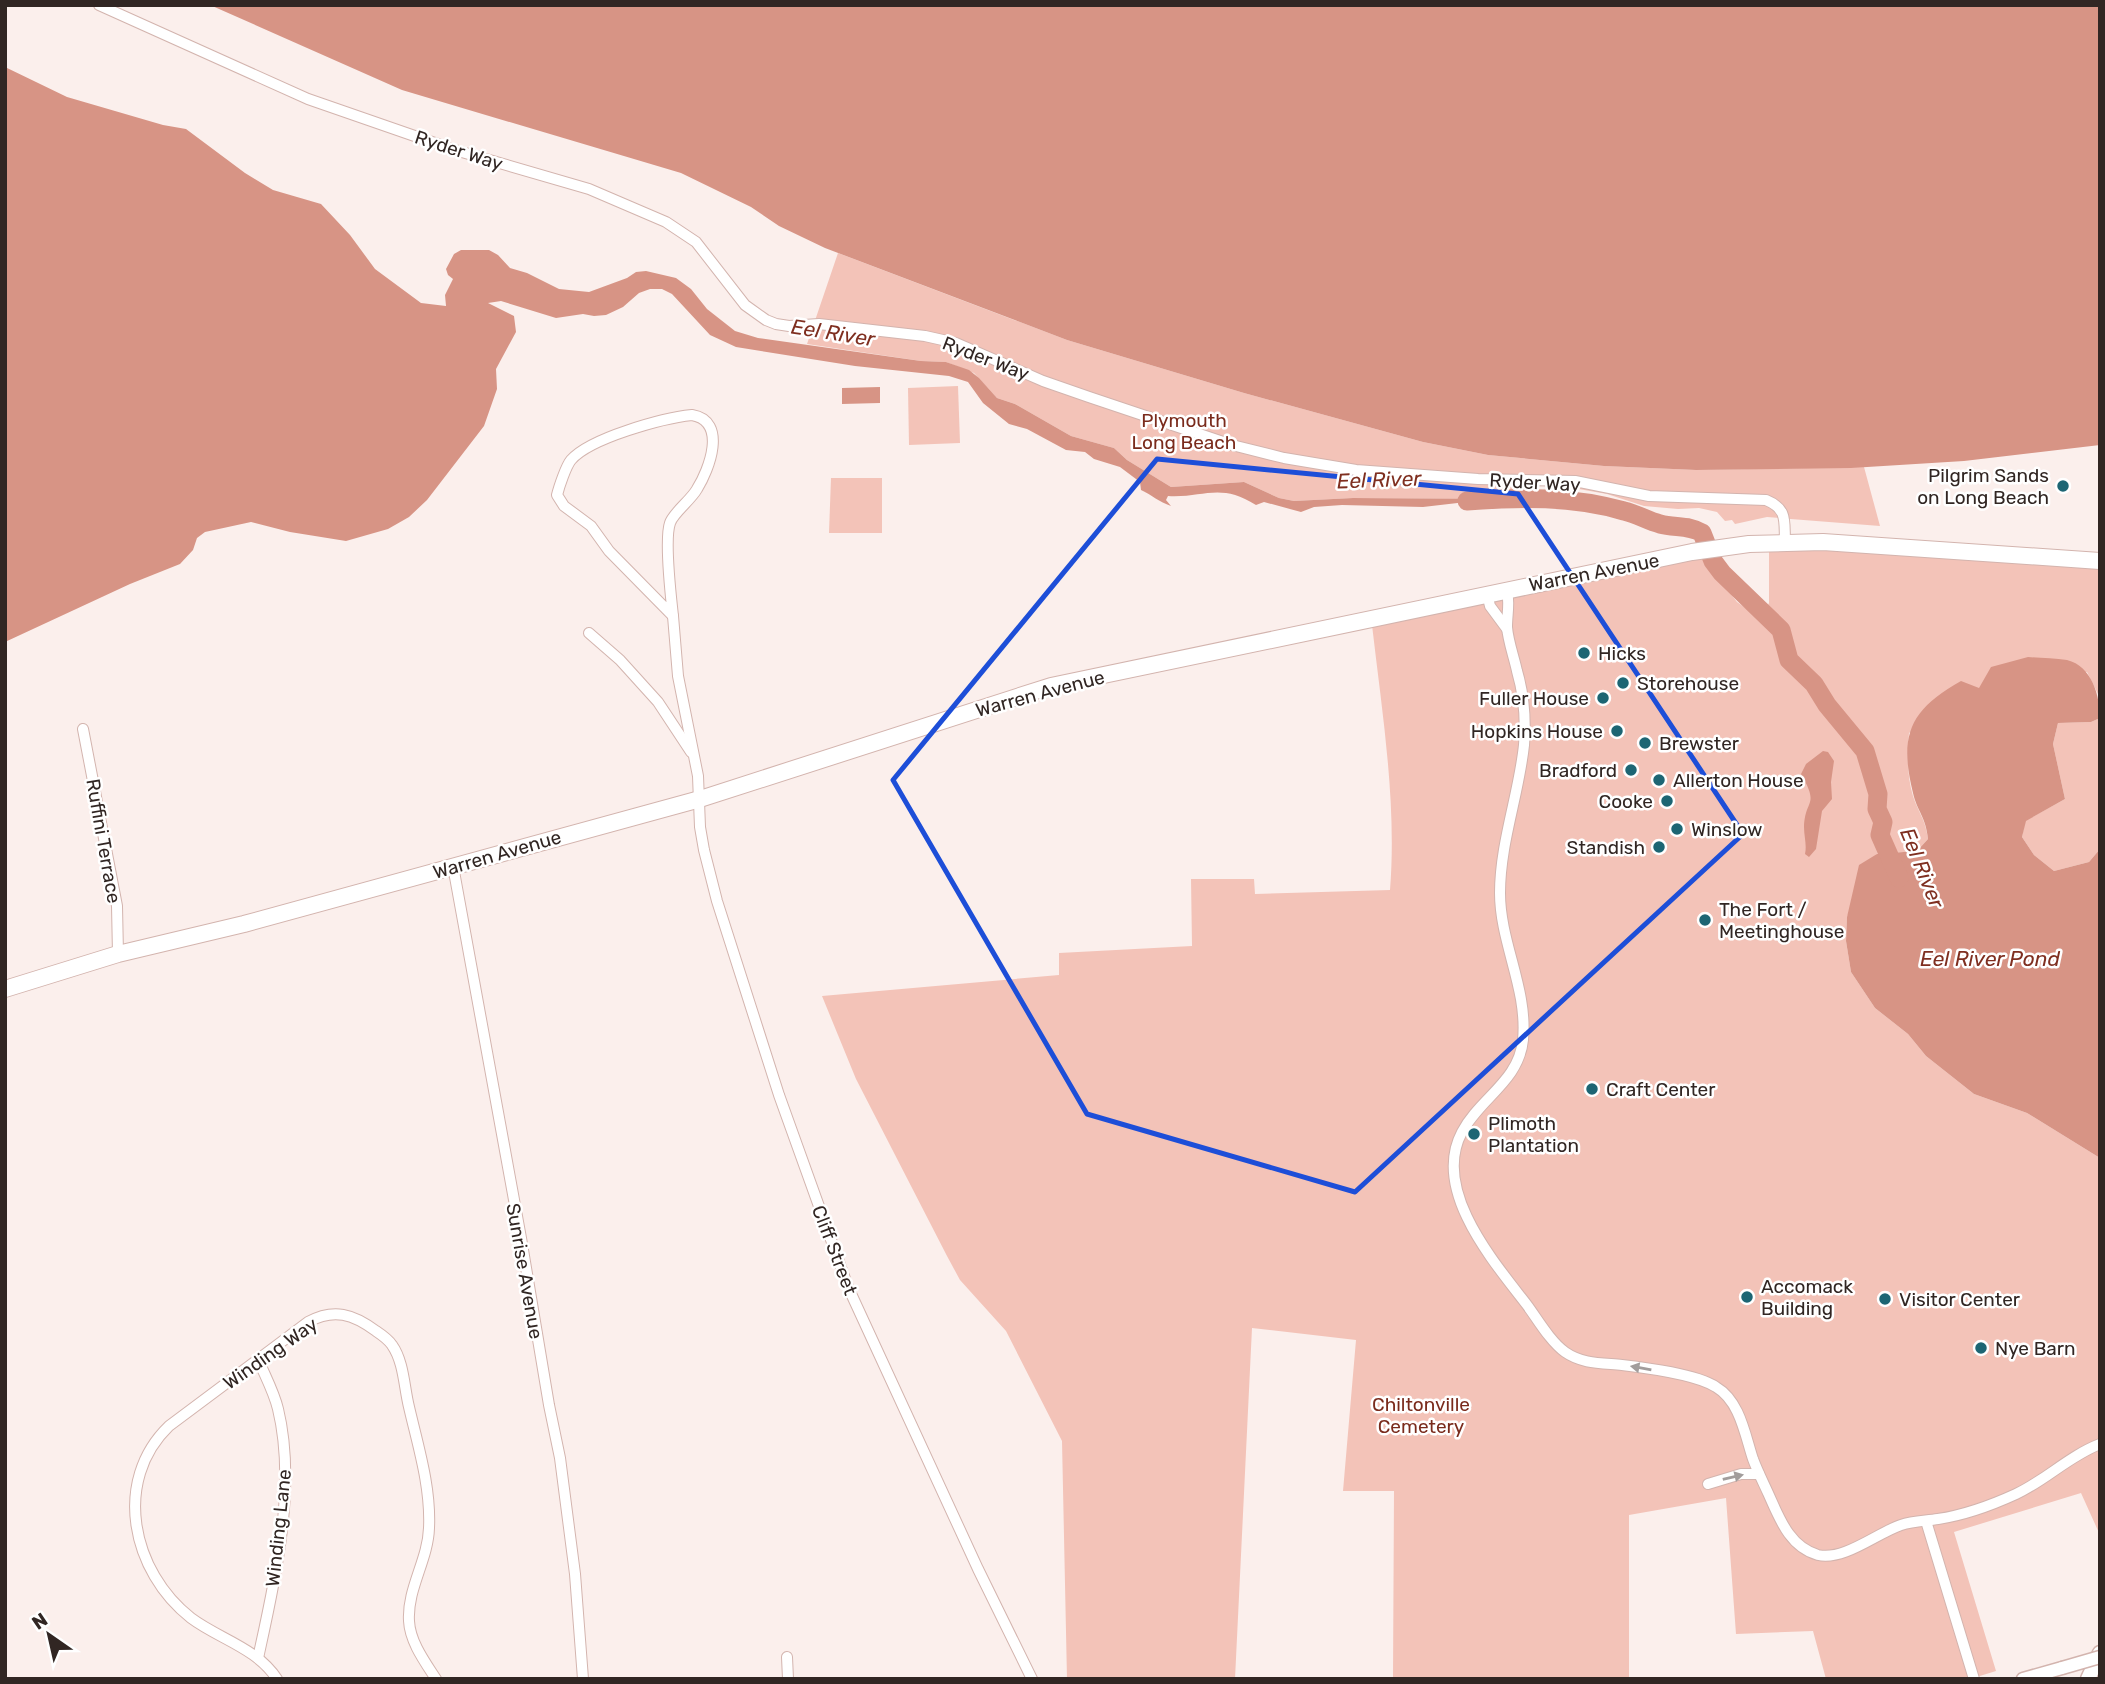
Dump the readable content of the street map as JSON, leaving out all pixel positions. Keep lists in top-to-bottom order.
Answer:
{
  "streets": {
    "main road": ["Warren Avenue"],
    "street": [
      "Ryder Way",
      "Ruffini Terrace",
      "Cliff Street",
      "Sunrise Avenue",
      "Winding Way",
      "Winding Lane"
    ]
  },
  "crossings": [
    ["Ryder Way", "Warren Avenue"],
    ["Warren Avenue", "Ruffini Terrace"],
    ["Warren Avenue", "Cliff Street"],
    ["Warren Avenue", "Sunrise Avenue"],
    ["Winding Way", "Winding Lane"]
  ],
  "water": ["Eel River", "Eel River Pond"],
  "parks": ["Plymouth Long Beach", "Chiltonville Cemetery"],
  "places": [
    "Pilgrim Sands on Long Beach",
    "Hicks",
    "Storehouse",
    "Fuller House",
    "Hopkins House",
    "Brewster",
    "Bradford",
    "Allerton House",
    "Cooke",
    "Winslow",
    "Standish",
    "The Fort / Meetinghouse",
    "Craft Center",
    "Plimoth Plantation",
    "Accomack Building",
    "Visitor Center",
    "Nye Barn"
  ],
  "north": "top left"
}
